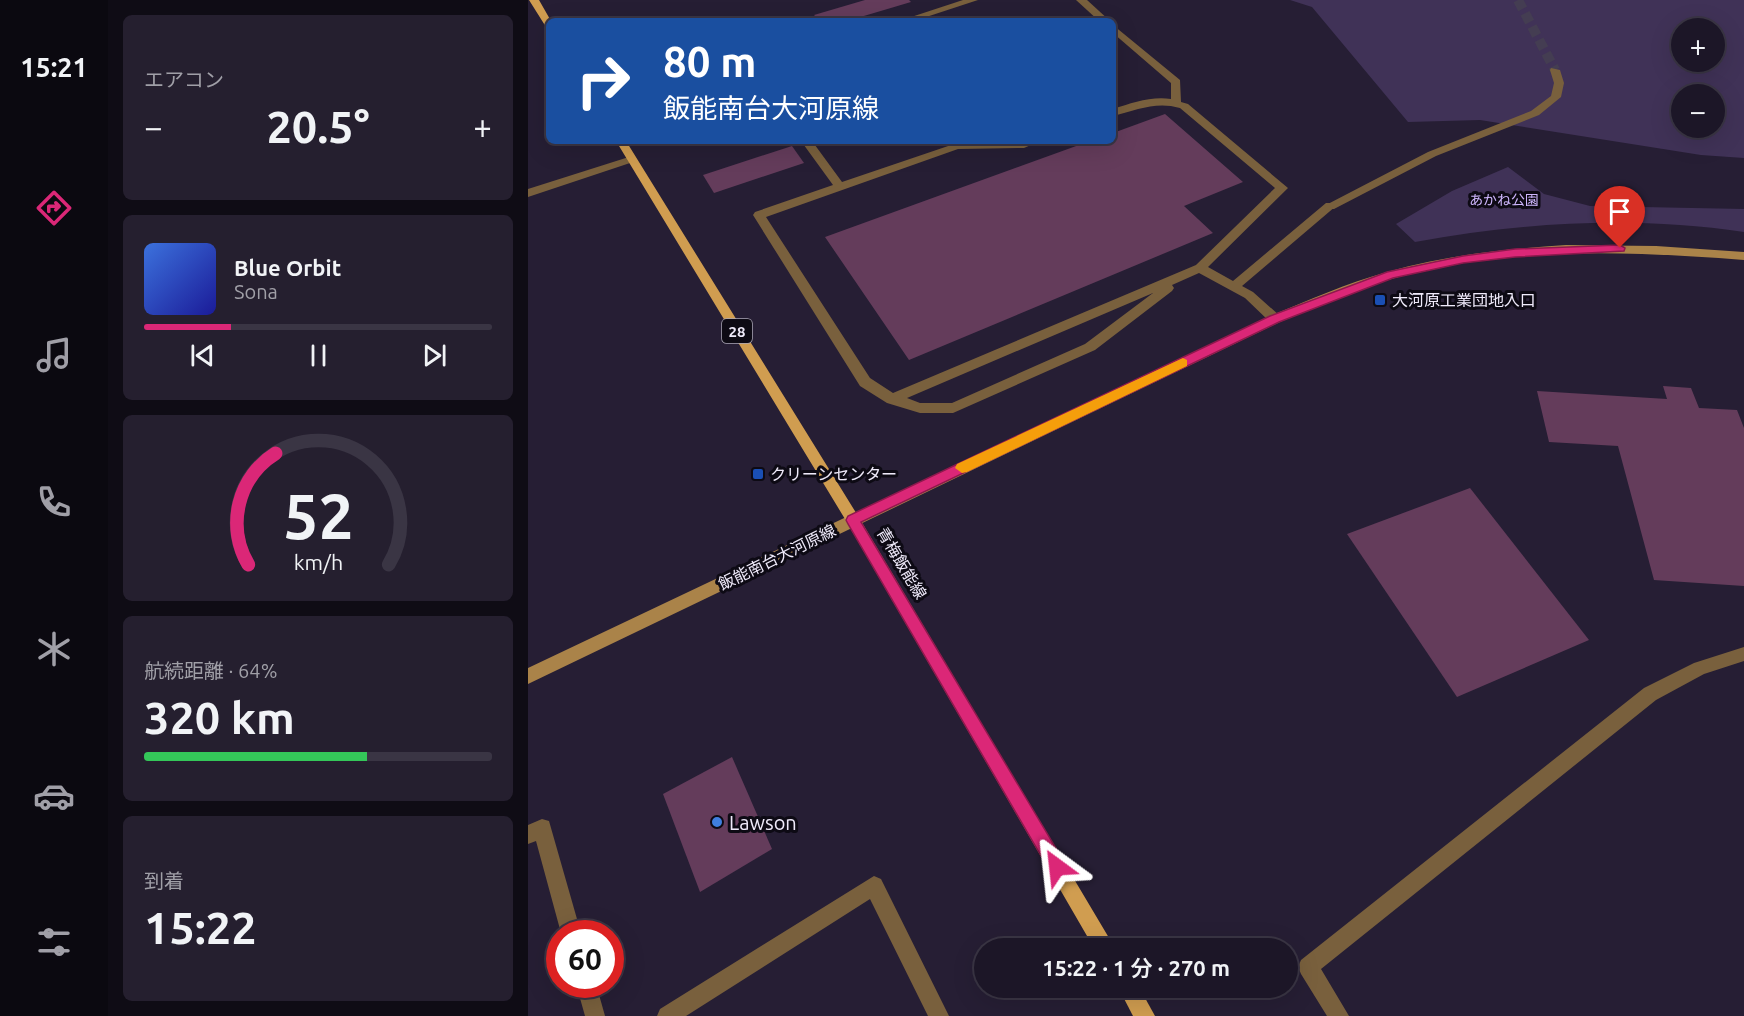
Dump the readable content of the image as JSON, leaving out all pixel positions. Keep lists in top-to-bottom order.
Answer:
{
  "streets": {
    "main road": ["28", "青梅飯能線"],
    "street": ["飯能南台大河原線"]
  },
  "crossings": [
    ["飯能南台大河原線", "青梅飯能線"]
  ],
  "parks": ["あかね公園"],
  "places": {
    "transit": ["大河原工業団地入口", "クリーンセンター"],
    "other": ["Lawson"]
  },
  "page": {
    "tabs": "15:21",
    "tile": [
      "エアコン",
      ["航続距離 · 64%", "320 km"],
      ["到着", "15:22"]
    ],
    "map_buttons": ["+", "−"],
    "turn": ["80 m", "飯能南台大河原線"],
    "heat": ["−", "20.5°", "+"],
    "song": ["Blue Orbit", "Sona"],
    "limit": "60",
    "trip": "15:22 · 1 分 · 270 m",
    "gauge": ["52", "km/h"]
  }
}
